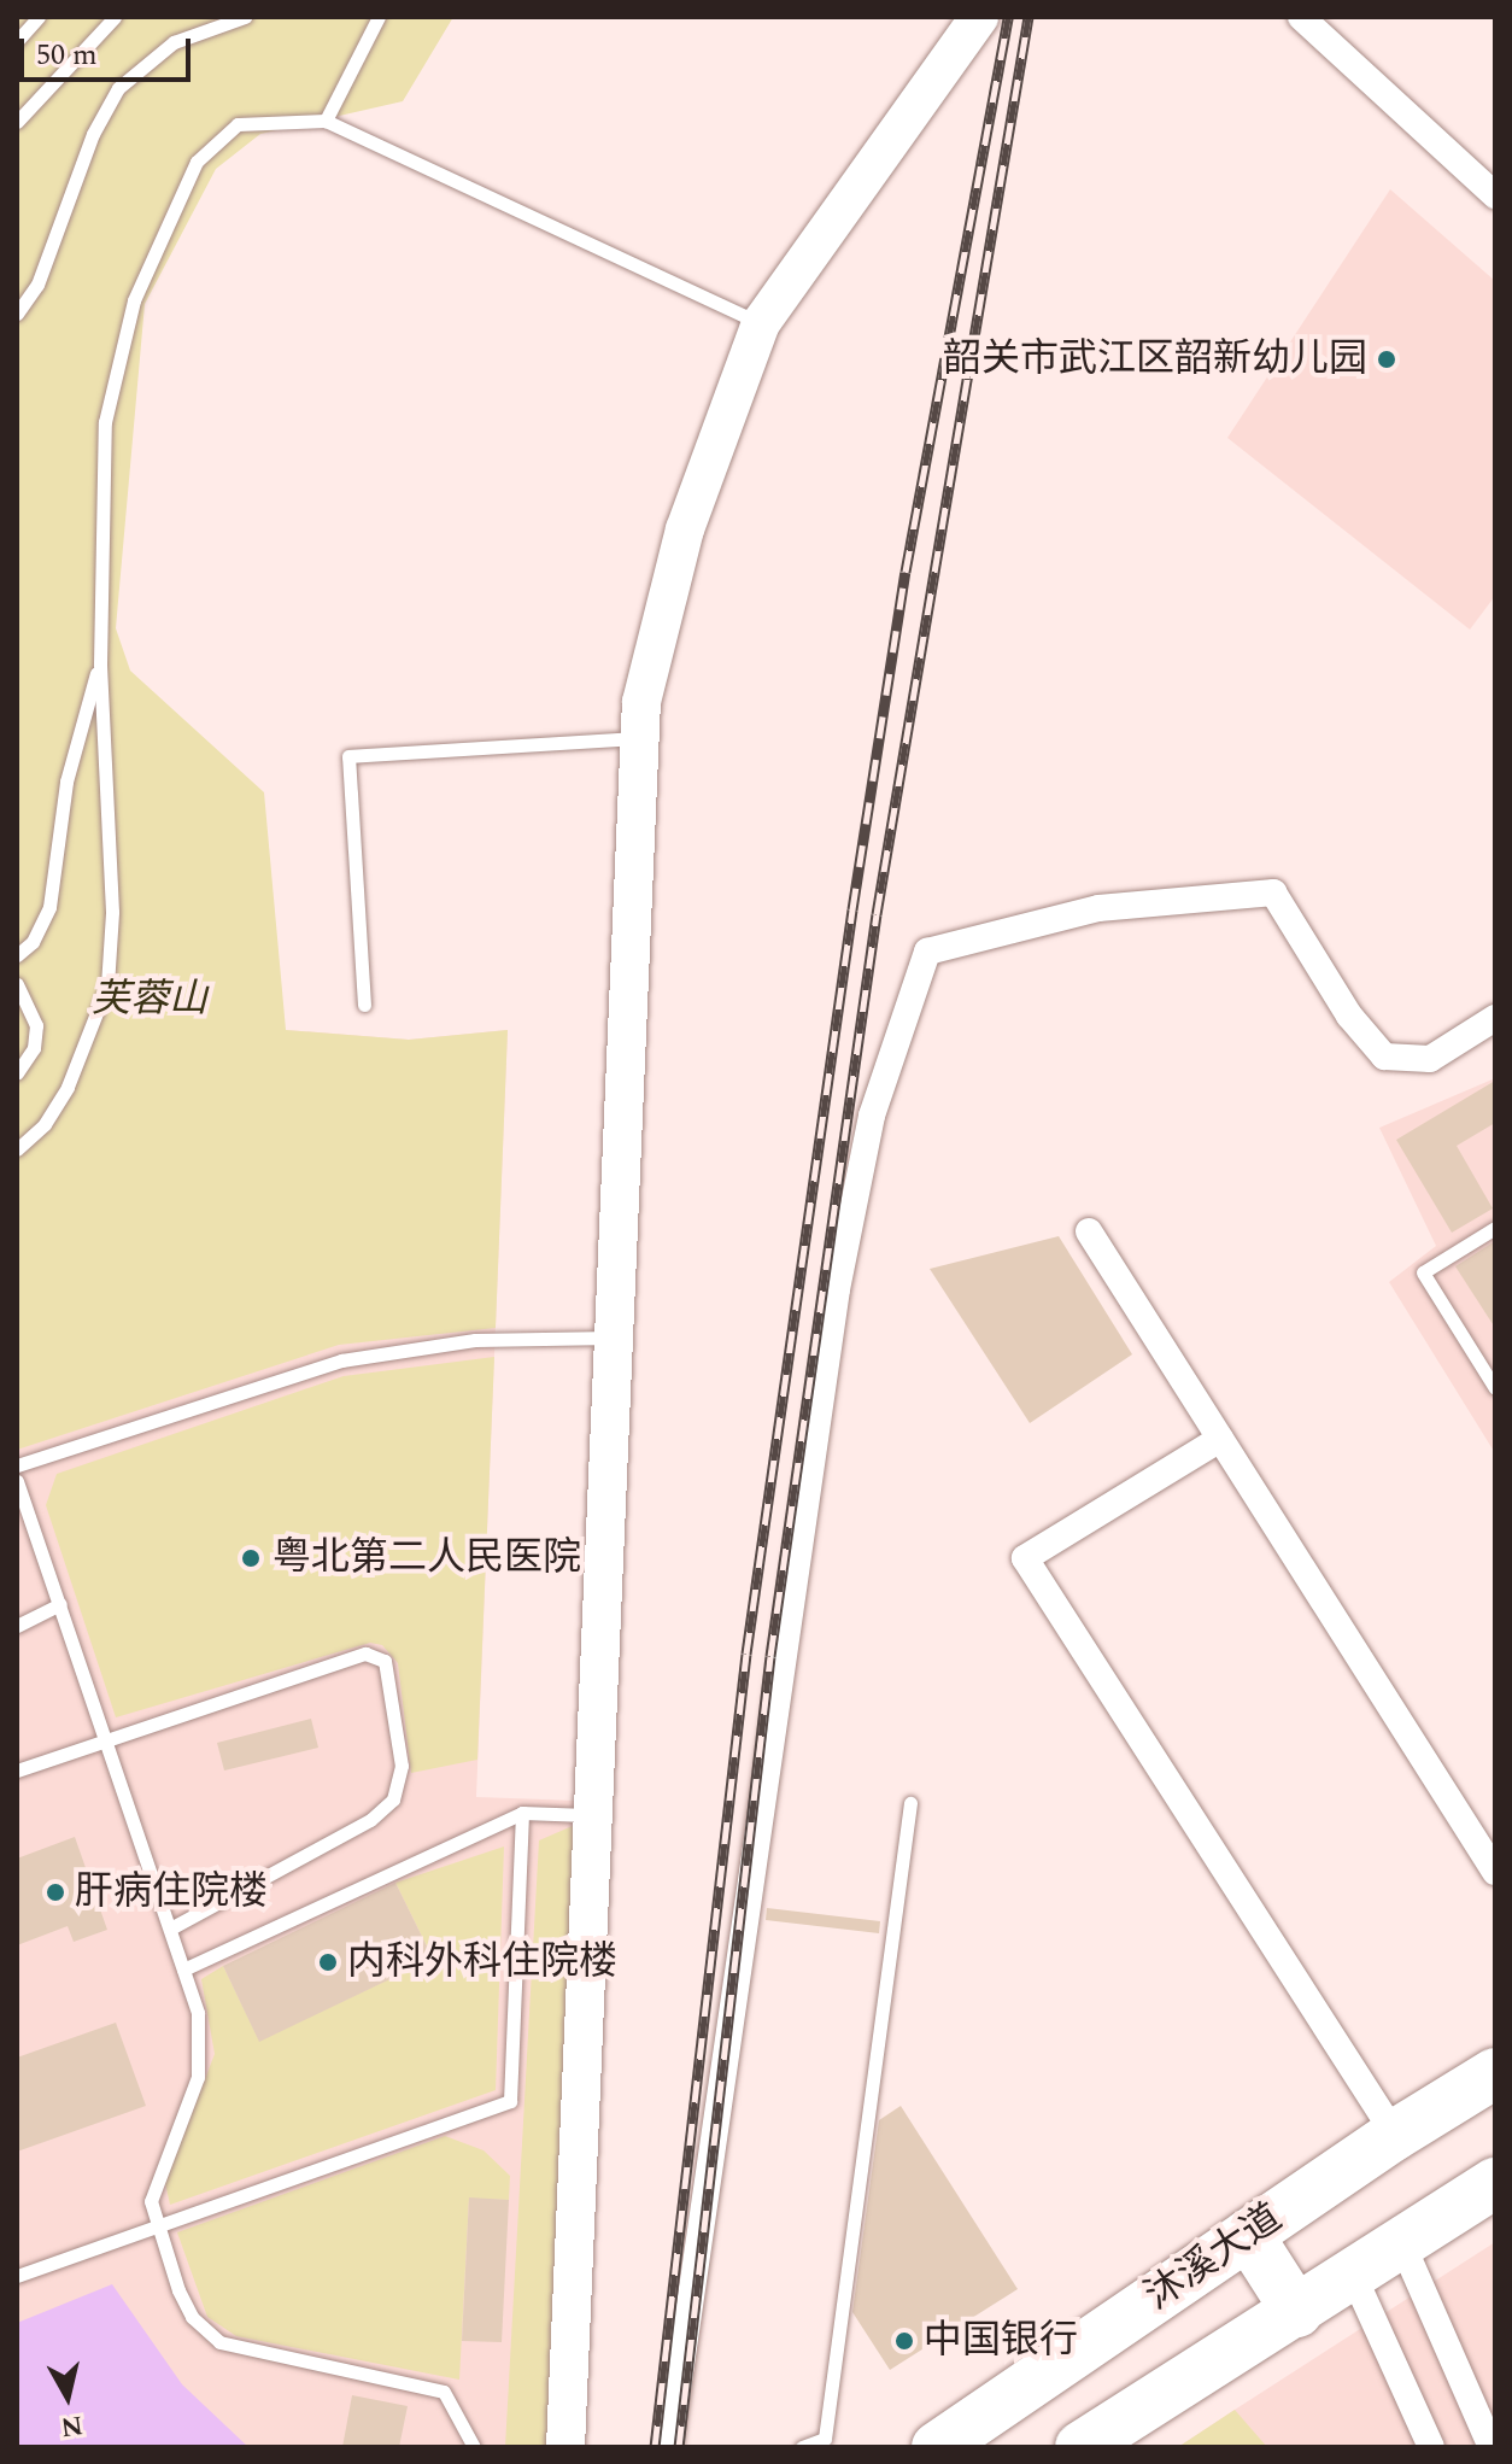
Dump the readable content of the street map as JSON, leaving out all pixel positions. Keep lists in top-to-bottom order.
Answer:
{
  "streets": {
    "highway": ["沐溪大道"]
  },
  "parks": ["芙蓉山"],
  "places": [
    "韶关市武江区韶新幼儿园",
    "粤北第二人民医院",
    "肝病住院楼",
    "内科外科住院楼",
    "中国银行"
  ],
  "scale_bar": "50 m",
  "north": "bottom"
}
